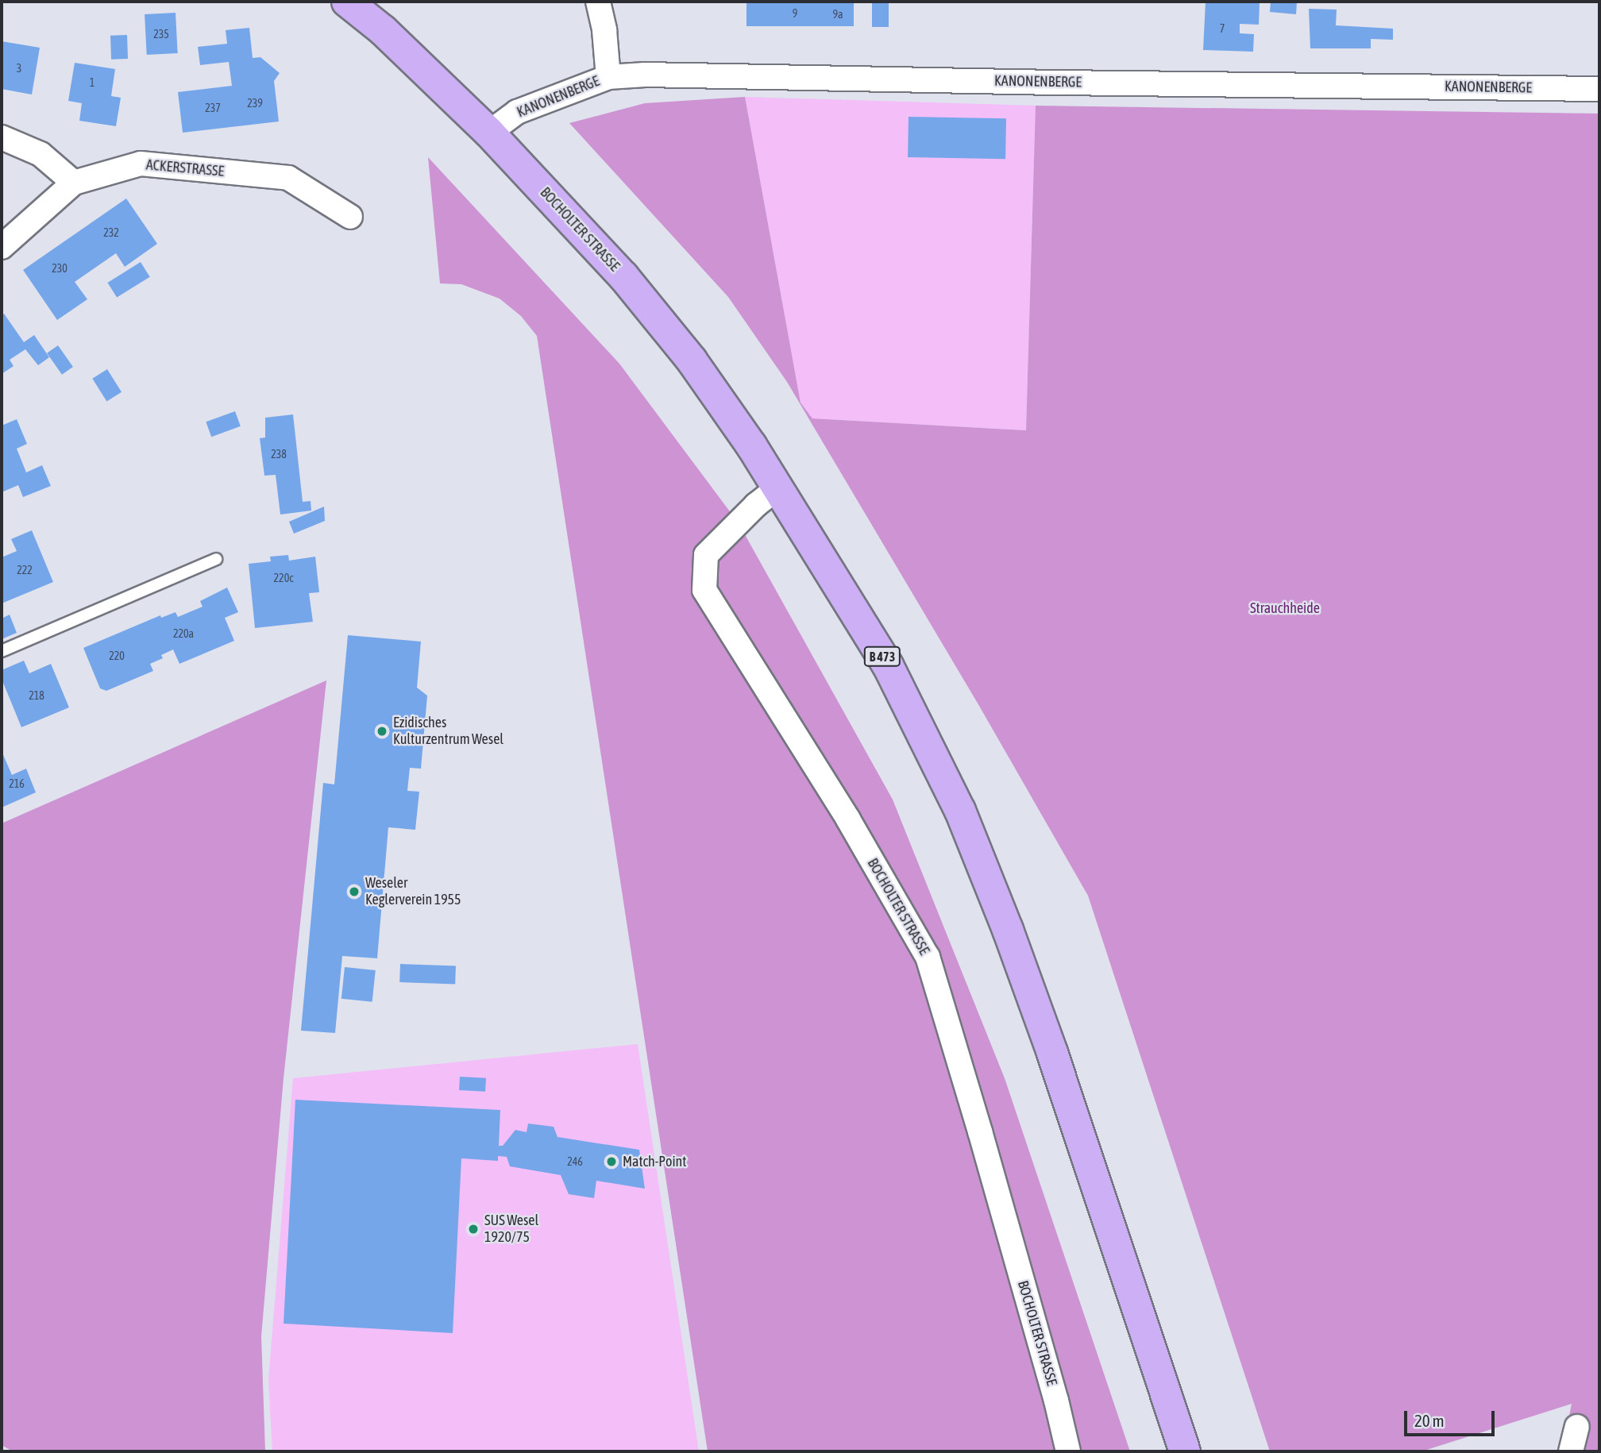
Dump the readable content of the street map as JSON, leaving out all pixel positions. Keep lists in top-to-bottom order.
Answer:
{
  "streets": {
    "main road": ["BOCHOLTER STRASSE", "B 473"],
    "street": ["KANONENBERGE", "ACKERSTRASSE"]
  },
  "crossings": [
    ["KANONENBERGE", "BOCHOLTER STRASSE"]
  ],
  "parks": ["Strauchheide"],
  "places": [
    "Ezidisches Kulturzentrum Wesel",
    "Weseler Keglerverein 1955",
    "Match-Point",
    "SUS Wesel 1920/75"
  ],
  "house_numbers": [
    "9",
    "9a",
    "7",
    "235",
    "3",
    "1",
    "239",
    "237",
    "232",
    "230",
    "238",
    "222",
    "220c",
    "220a",
    "220",
    "218",
    "216",
    "246"
  ],
  "scale_bar": "20 m"
}
